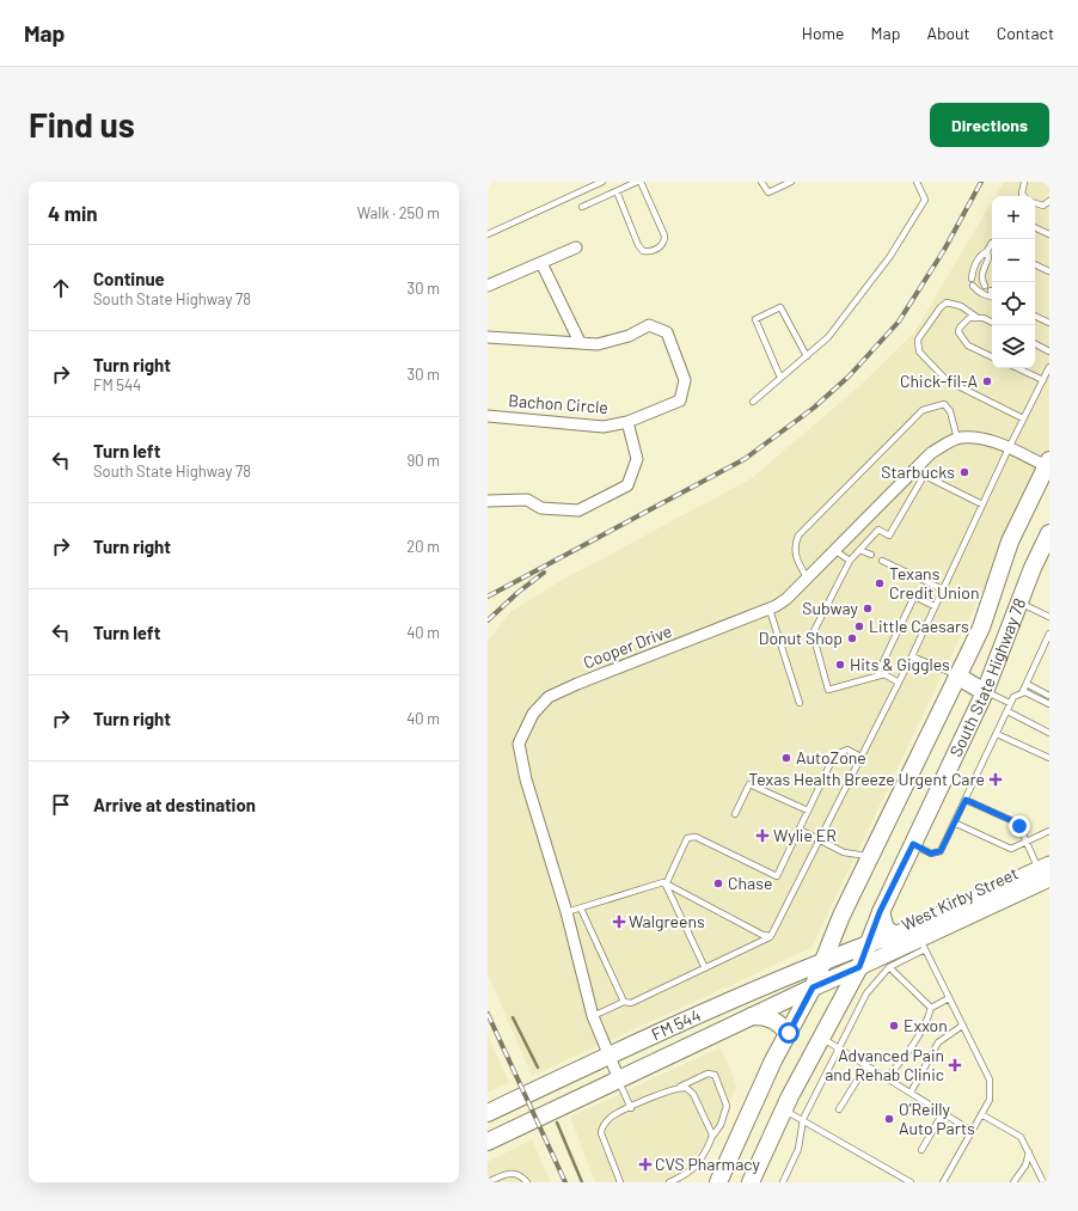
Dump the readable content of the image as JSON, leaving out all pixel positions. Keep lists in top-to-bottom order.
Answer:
{
  "streets": {
    "main road": ["South State Highway 78", "West Kirby Street", "FM 544"],
    "street": ["Bachon Circle", "Cooper Drive"]
  },
  "crossings": [
    ["Cooper Drive", "FM 544"],
    ["South State Highway 78", "West Kirby Street"],
    ["South State Highway 78", "FM 544"],
    ["West Kirby Street", "FM 544"]
  ],
  "places": {
    "other": [
      "Chick-fil-A",
      "Starbucks",
      "Texans Credit Union",
      "Subway",
      "Little Caesars",
      "Donut Shop",
      "Hits & Giggles",
      "AutoZone",
      "Chase",
      "Exxon",
      "O'Reilly Auto Parts"
    ],
    "health": [
      "Texas Health Breeze Urgent Care",
      "Wylie ER",
      "Walgreens",
      "Advanced Pain and Rehab Clinic",
      "CVS Pharmacy"
    ]
  },
  "page": {
    "header": "Map",
    "nav": [
      "Home",
      "Map",
      "About",
      "Contact"
    ],
    "buttons": "Directions",
    "title": "Find us",
    "heading": ["4 min", "Walk · 250 m"],
    "map_buttons": ["+", "−"],
    "list": [
      ["Continue", "South State Highway 78", "30 m"],
      ["Turn right", "FM 544", "30 m"],
      ["Turn left", "South State Highway 78", "90 m"],
      ["Turn right", "20 m"],
      ["Turn left", "40 m"],
      ["Turn right", "40 m"],
      "Arrive at destination"
    ]
  }
}
